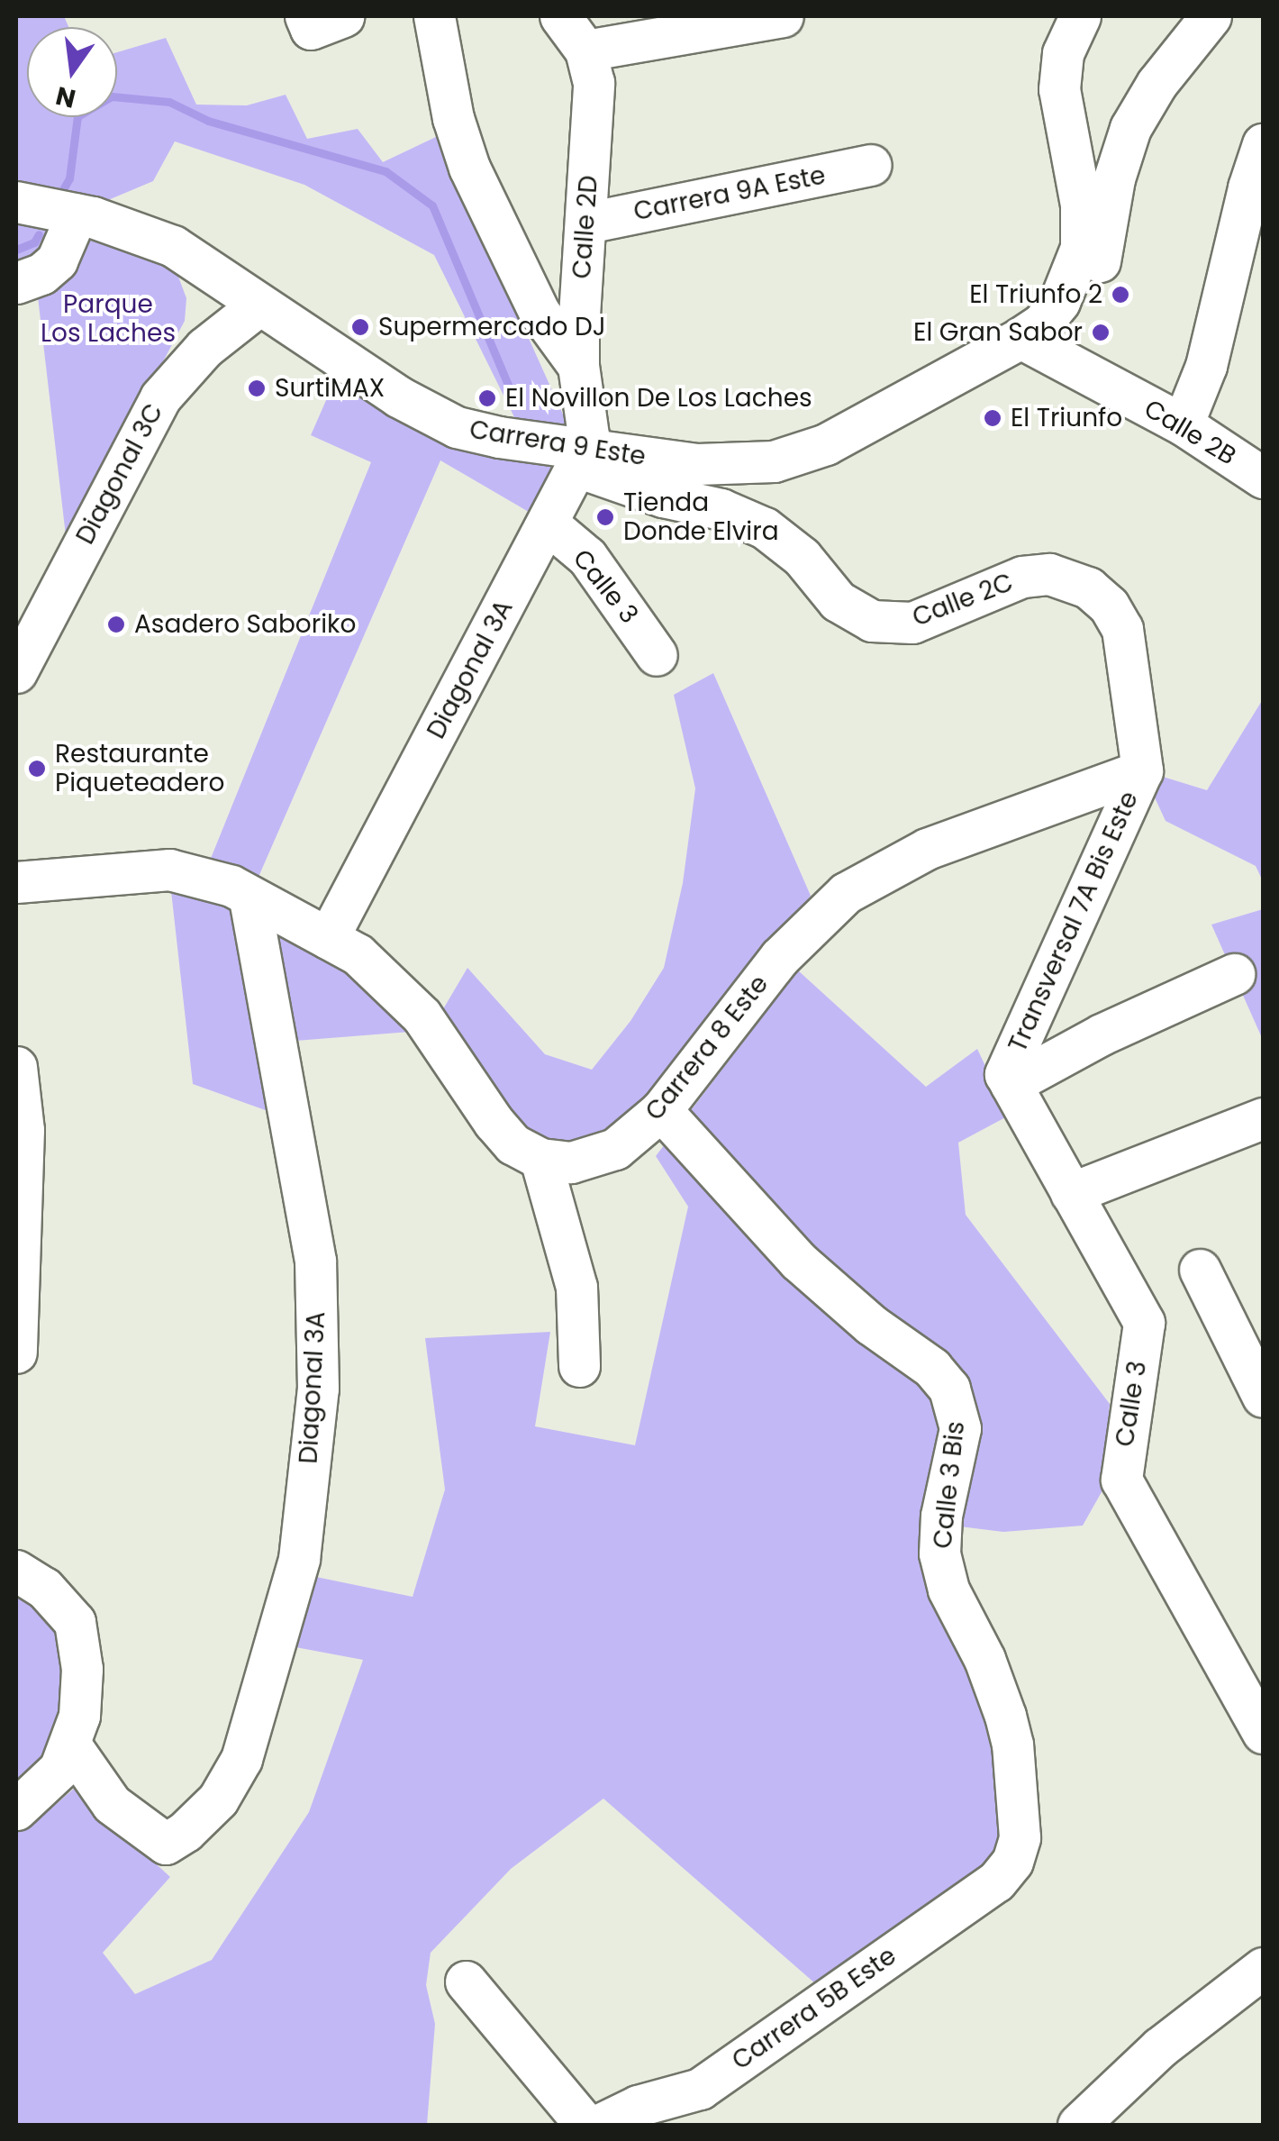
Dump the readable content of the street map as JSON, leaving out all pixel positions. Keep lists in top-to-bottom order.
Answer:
{
  "streets": {
    "street": [
      "Carrera 9A Este",
      "Calle 2D",
      "Calle 2B",
      "Carrera 9 Este",
      "Diagonal 3C",
      "Calle 3",
      "Calle 2C",
      "Diagonal 3A",
      "Transversal 7A Bis Este",
      "Carrera 8 Este",
      "Calle 3 Bis",
      "Carrera 5B Este"
    ]
  },
  "crossings": [
    ["Carrera 9A Este", "Calle 2D"],
    ["Calle 2D", "Carrera 9 Este"],
    ["Calle 2D", "Calle 2C"],
    ["Calle 2D", "Diagonal 3A"],
    ["Calle 2B", "Carrera 9 Este"],
    ["Carrera 9 Este", "Diagonal 3C"],
    ["Carrera 9 Este", "Calle 2C"],
    ["Carrera 9 Este", "Diagonal 3A"],
    ["Calle 3", "Diagonal 3A"],
    ["Calle 3", "Transversal 7A Bis Este"],
    ["Calle 2C", "Diagonal 3A"],
    ["Calle 2C", "Transversal 7A Bis Este"],
    ["Calle 2C", "Carrera 8 Este"],
    ["Transversal 7A Bis Este", "Carrera 8 Este"],
    ["Carrera 8 Este", "Calle 3 Bis"],
    ["Calle 3 Bis", "Carrera 5B Este"]
  ],
  "parks": ["Parque Los Laches"],
  "places": [
    "El Triunfo 2",
    "Supermercado DJ",
    "El Gran Sabor",
    "SurtiMAX",
    "El Novillon De Los Laches",
    "El Triunfo",
    "Tienda Donde Elvira",
    "Asadero Saboriko",
    "Restaurante Piqueteadero"
  ],
  "north": "bottom"
}
